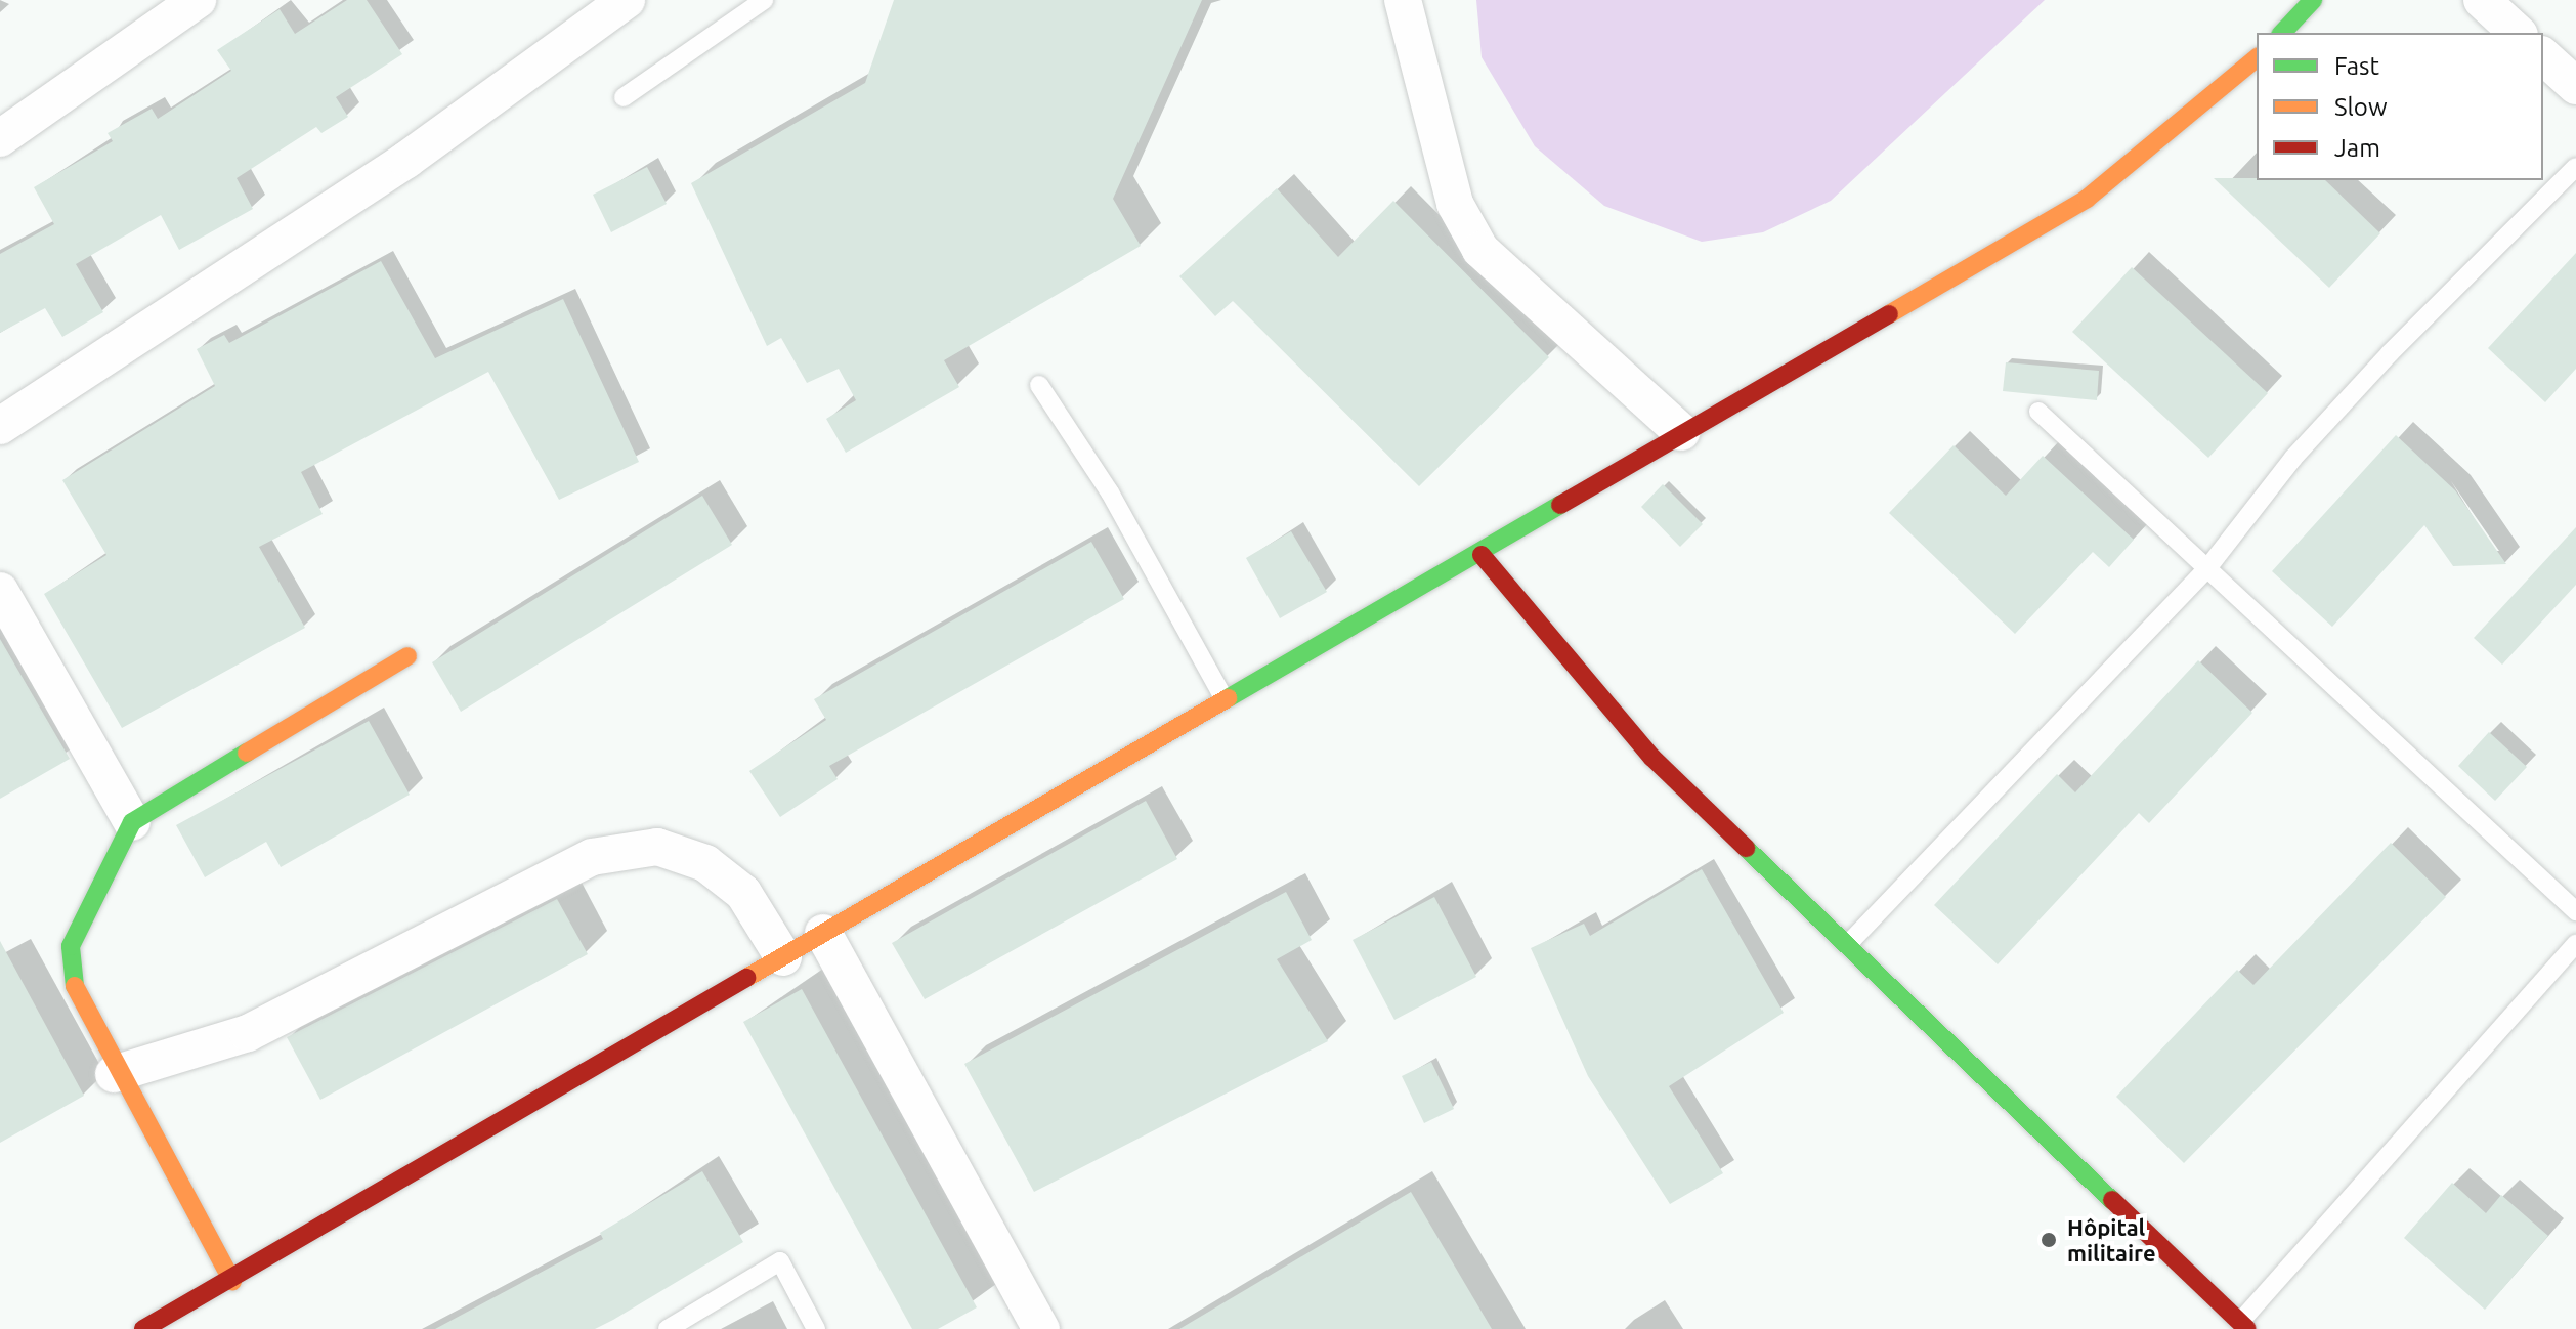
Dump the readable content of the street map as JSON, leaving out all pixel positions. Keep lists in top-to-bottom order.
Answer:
{
  "places": ["Hôpital militaire"],
  "legend": ["Fast", "Slow", "Jam"]
}
